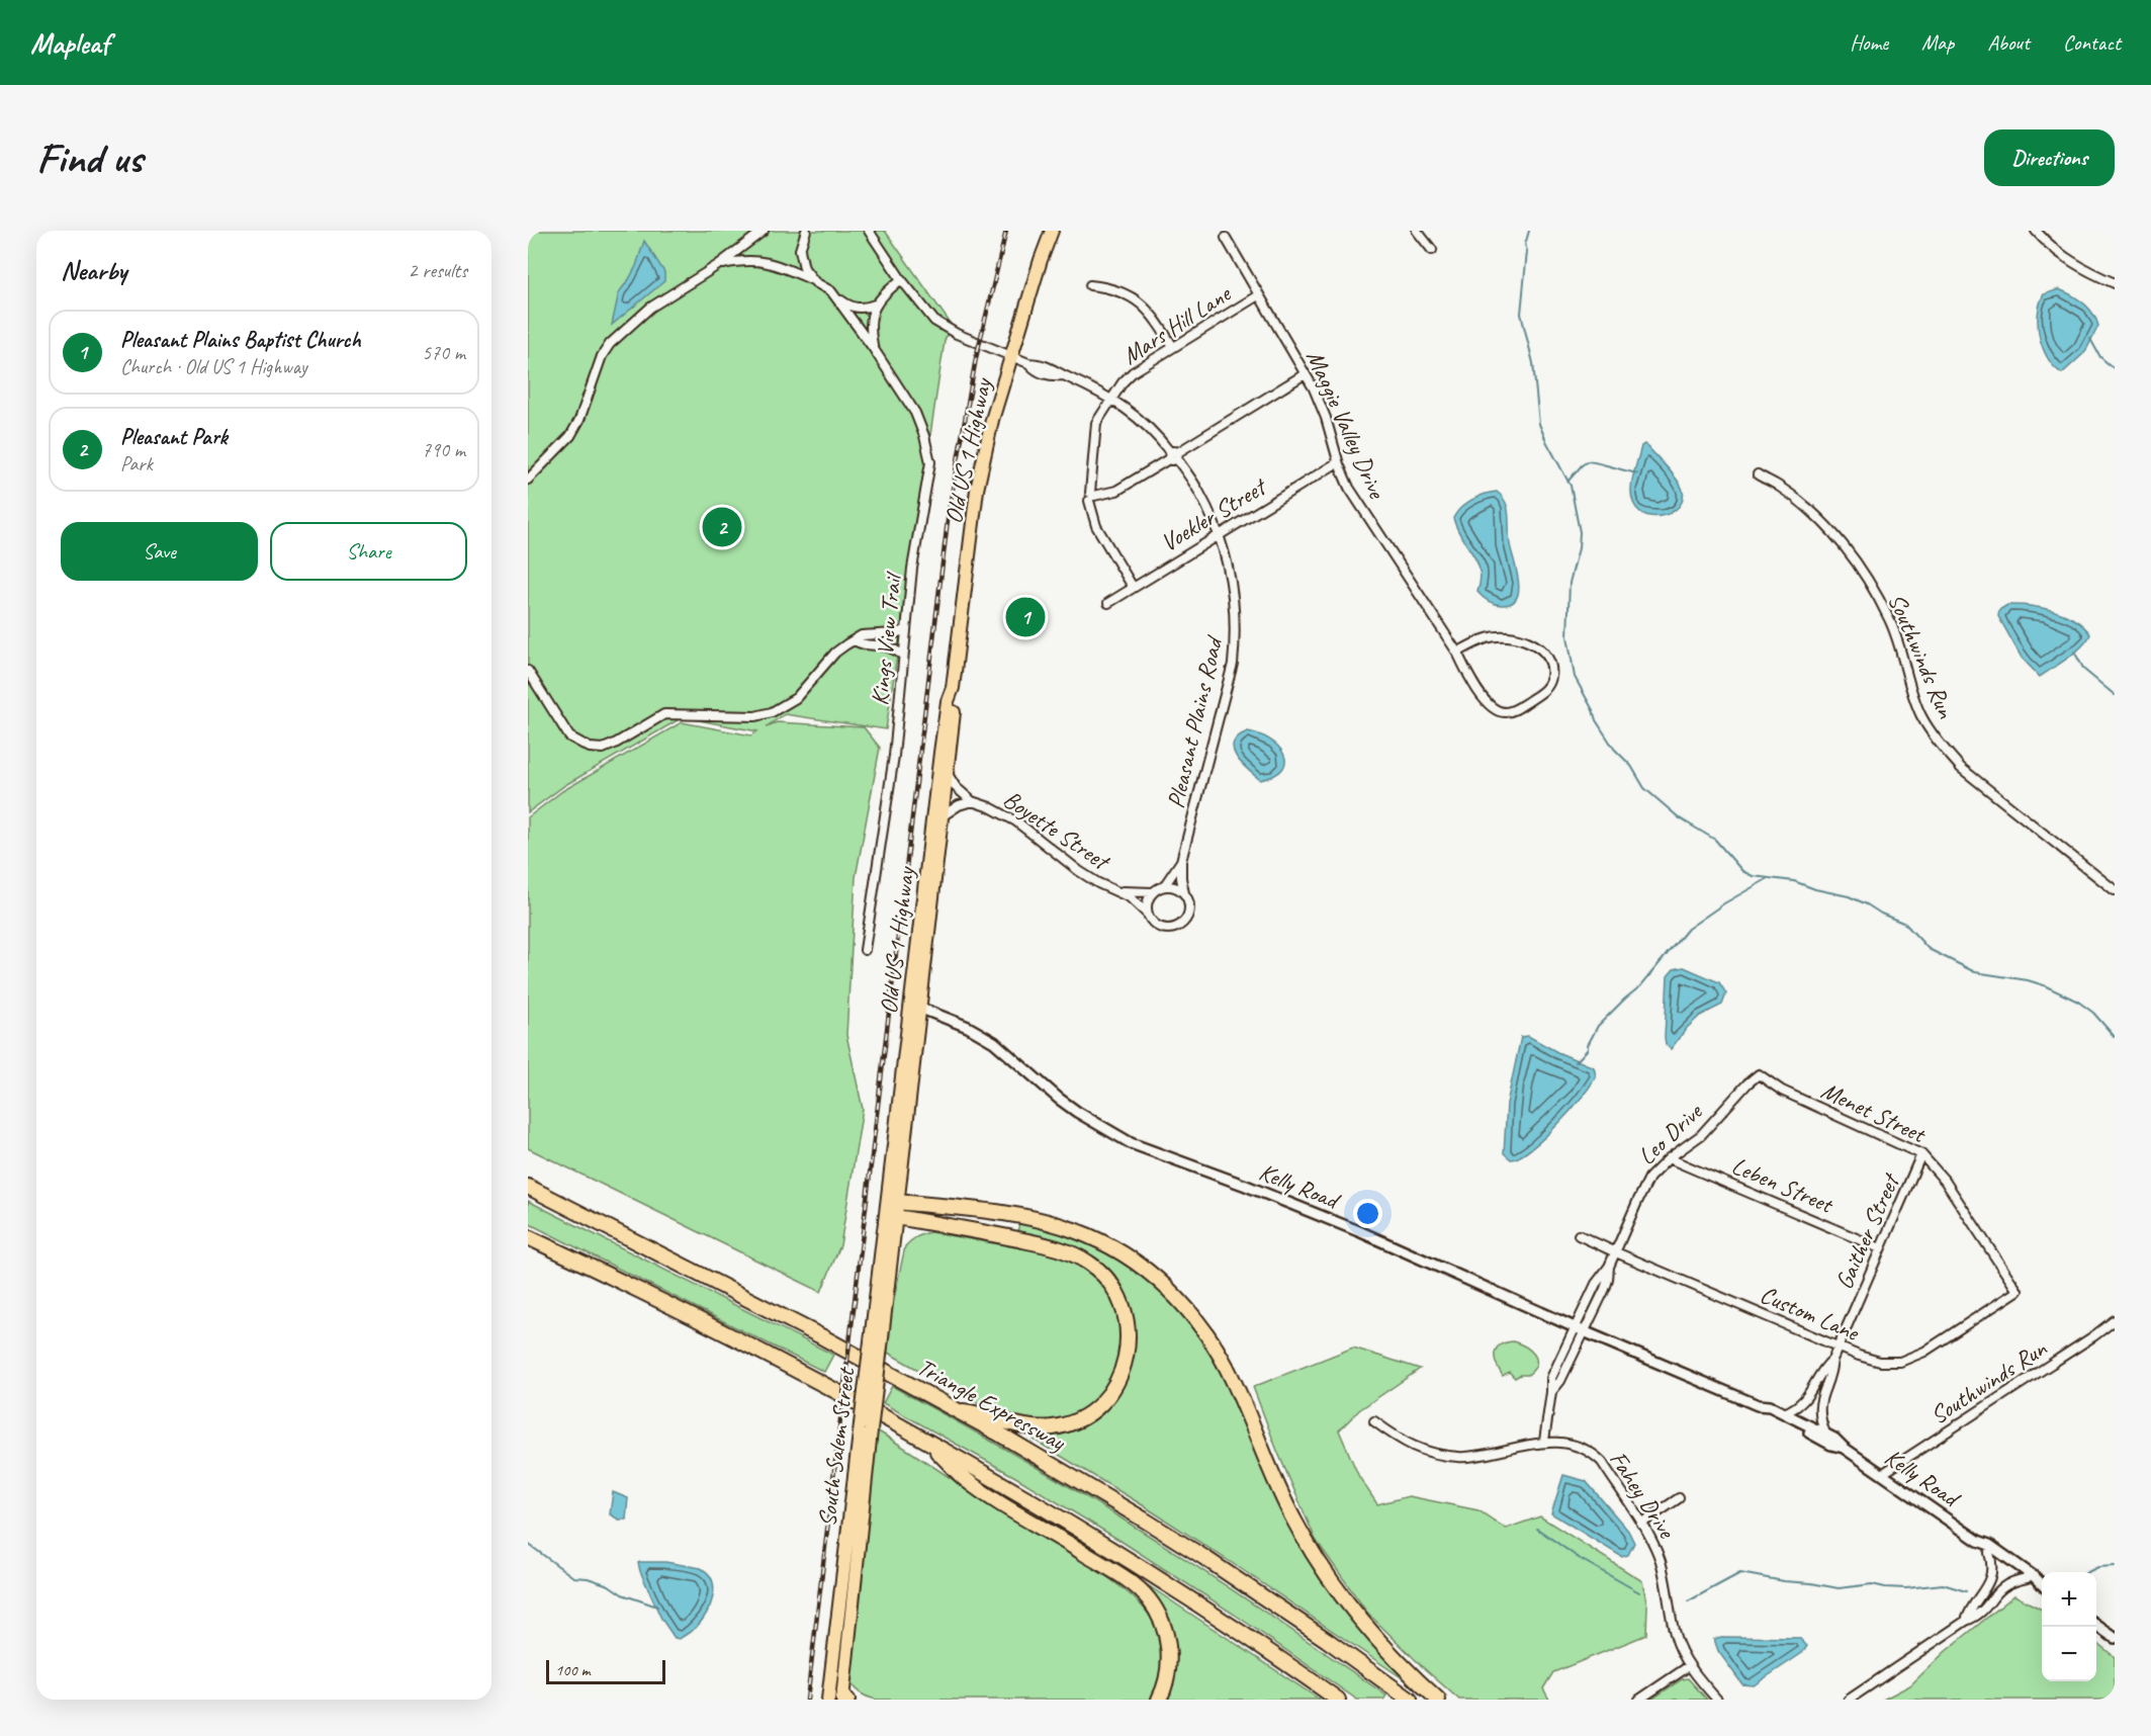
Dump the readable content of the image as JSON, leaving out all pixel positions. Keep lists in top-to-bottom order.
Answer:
{
  "streets": {
    "highway": ["Triangle Expressway"],
    "main road": ["Old US 1 Highway", "South Salem Street"],
    "street": [
      "Mars Hill Lane",
      "Maggie Valley Drive",
      "Voekler Street",
      "Kings View Trail",
      "Southwinds Run",
      "Pleasant Plains Road",
      "Boyette Street",
      "Menet Street",
      "Leo Drive",
      "Leben Street",
      "Kelly Road",
      "Gaither Street",
      "Custom Lane",
      "Fahey Drive"
    ]
  },
  "crossings": [
    ["Mars Hill Lane", "Maggie Valley Drive"],
    ["Mars Hill Lane", "Voekler Street"],
    ["Mars Hill Lane", "Pleasant Plains Road"],
    ["Maggie Valley Drive", "Voekler Street"],
    ["Old US 1 Highway", "Pleasant Plains Road"],
    ["Old US 1 Highway", "Boyette Street"],
    ["Old US 1 Highway", "Kelly Road"],
    ["Old US 1 Highway", "South Salem Street"],
    ["Voekler Street", "Pleasant Plains Road"],
    ["Southwinds Run", "Kelly Road"],
    ["Pleasant Plains Road", "Boyette Street"],
    ["Menet Street", "Leo Drive"],
    ["Menet Street", "Gaither Street"],
    ["Menet Street", "Custom Lane"],
    ["Leo Drive", "Leben Street"],
    ["Leo Drive", "Kelly Road"],
    ["Leo Drive", "Custom Lane"],
    ["Leo Drive", "Fahey Drive"],
    ["Leben Street", "Gaither Street"],
    ["Kelly Road", "Gaither Street"],
    ["Gaither Street", "Custom Lane"]
  ],
  "scale_bar": "100 m",
  "page": {
    "header": "Mapleaf",
    "nav": [
      "Home",
      "Map",
      "About",
      "Contact"
    ],
    "buttons": [
      "Directions",
      ["Save", "Share"]
    ],
    "title": "Find us",
    "heading": ["Nearby", "2 results"],
    "list": [
      {
        "mark": "1",
        "name": "Pleasant Plains Baptist Church",
        "note": "Church · Old US 1 Highway",
        "value": "570 m"
      },
      {
        "mark": "2",
        "name": "Pleasant Park",
        "note": "Park",
        "value": "790 m"
      }
    ],
    "pins": ["2", "1"],
    "map_buttons": ["+", "−"],
    "scale": "100 m"
  }
}
